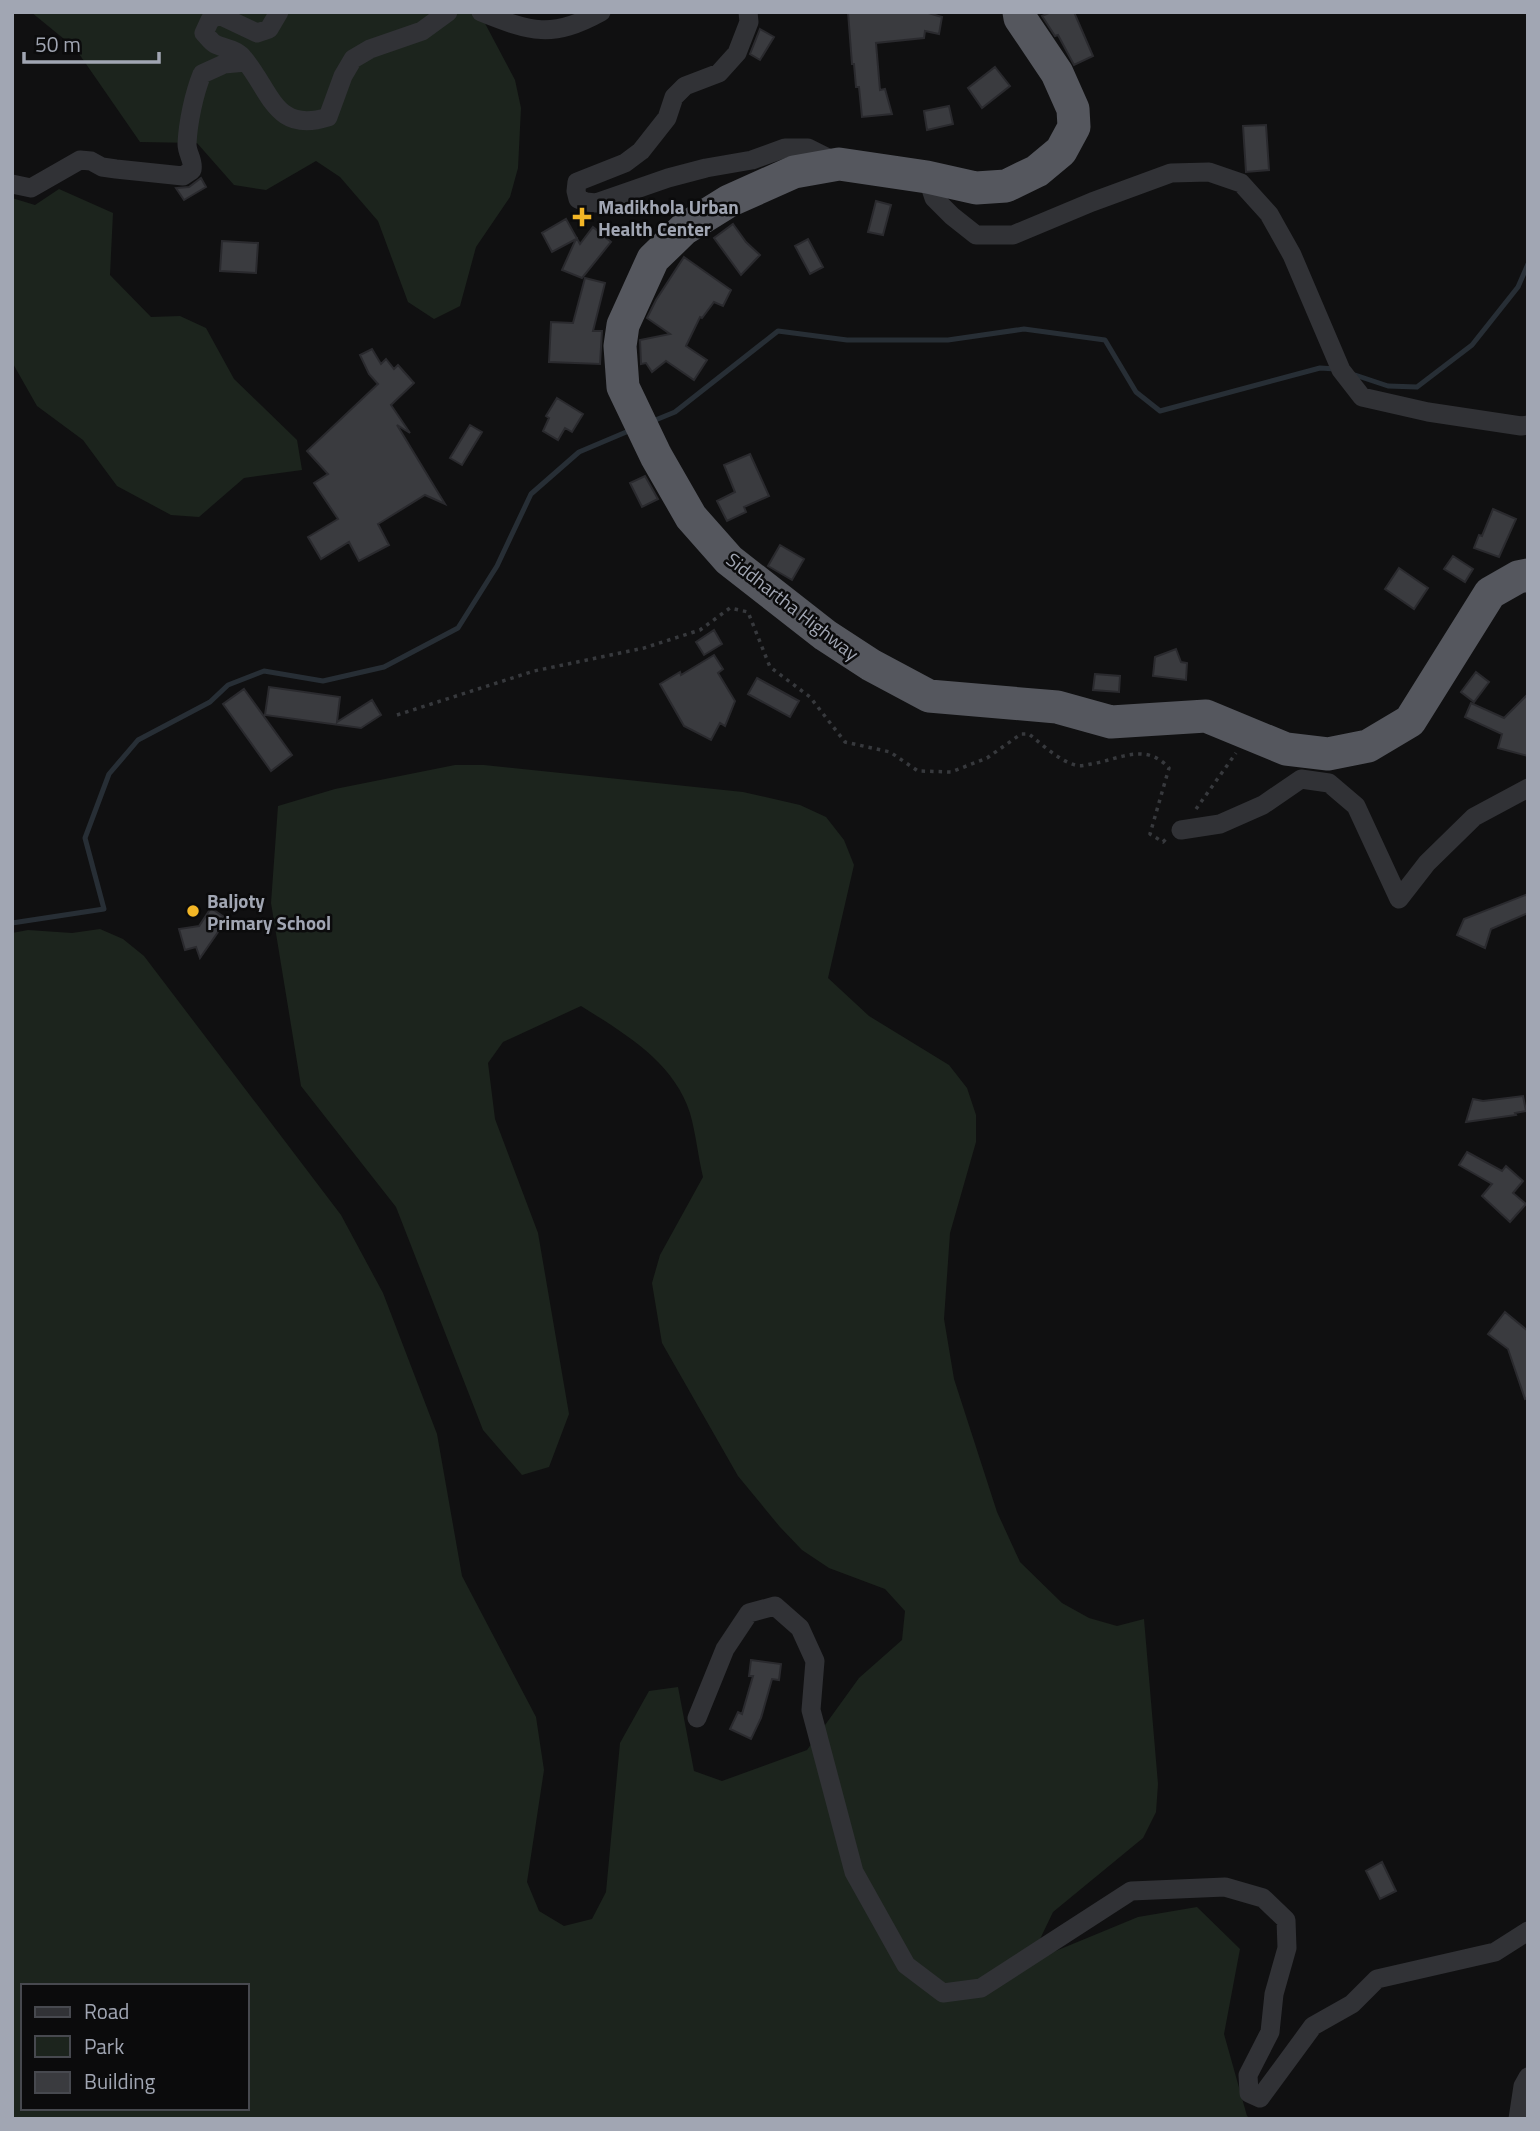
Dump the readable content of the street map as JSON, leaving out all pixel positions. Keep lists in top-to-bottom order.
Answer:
{
  "streets": {
    "highway": ["Siddhartha Highway"]
  },
  "places": {
    "health": ["Madikhola Urban Health Center"],
    "other": ["Baljoty Primary School"]
  },
  "legend": ["Road", "Park", "Building"],
  "scale_bar": "50 m"
}
